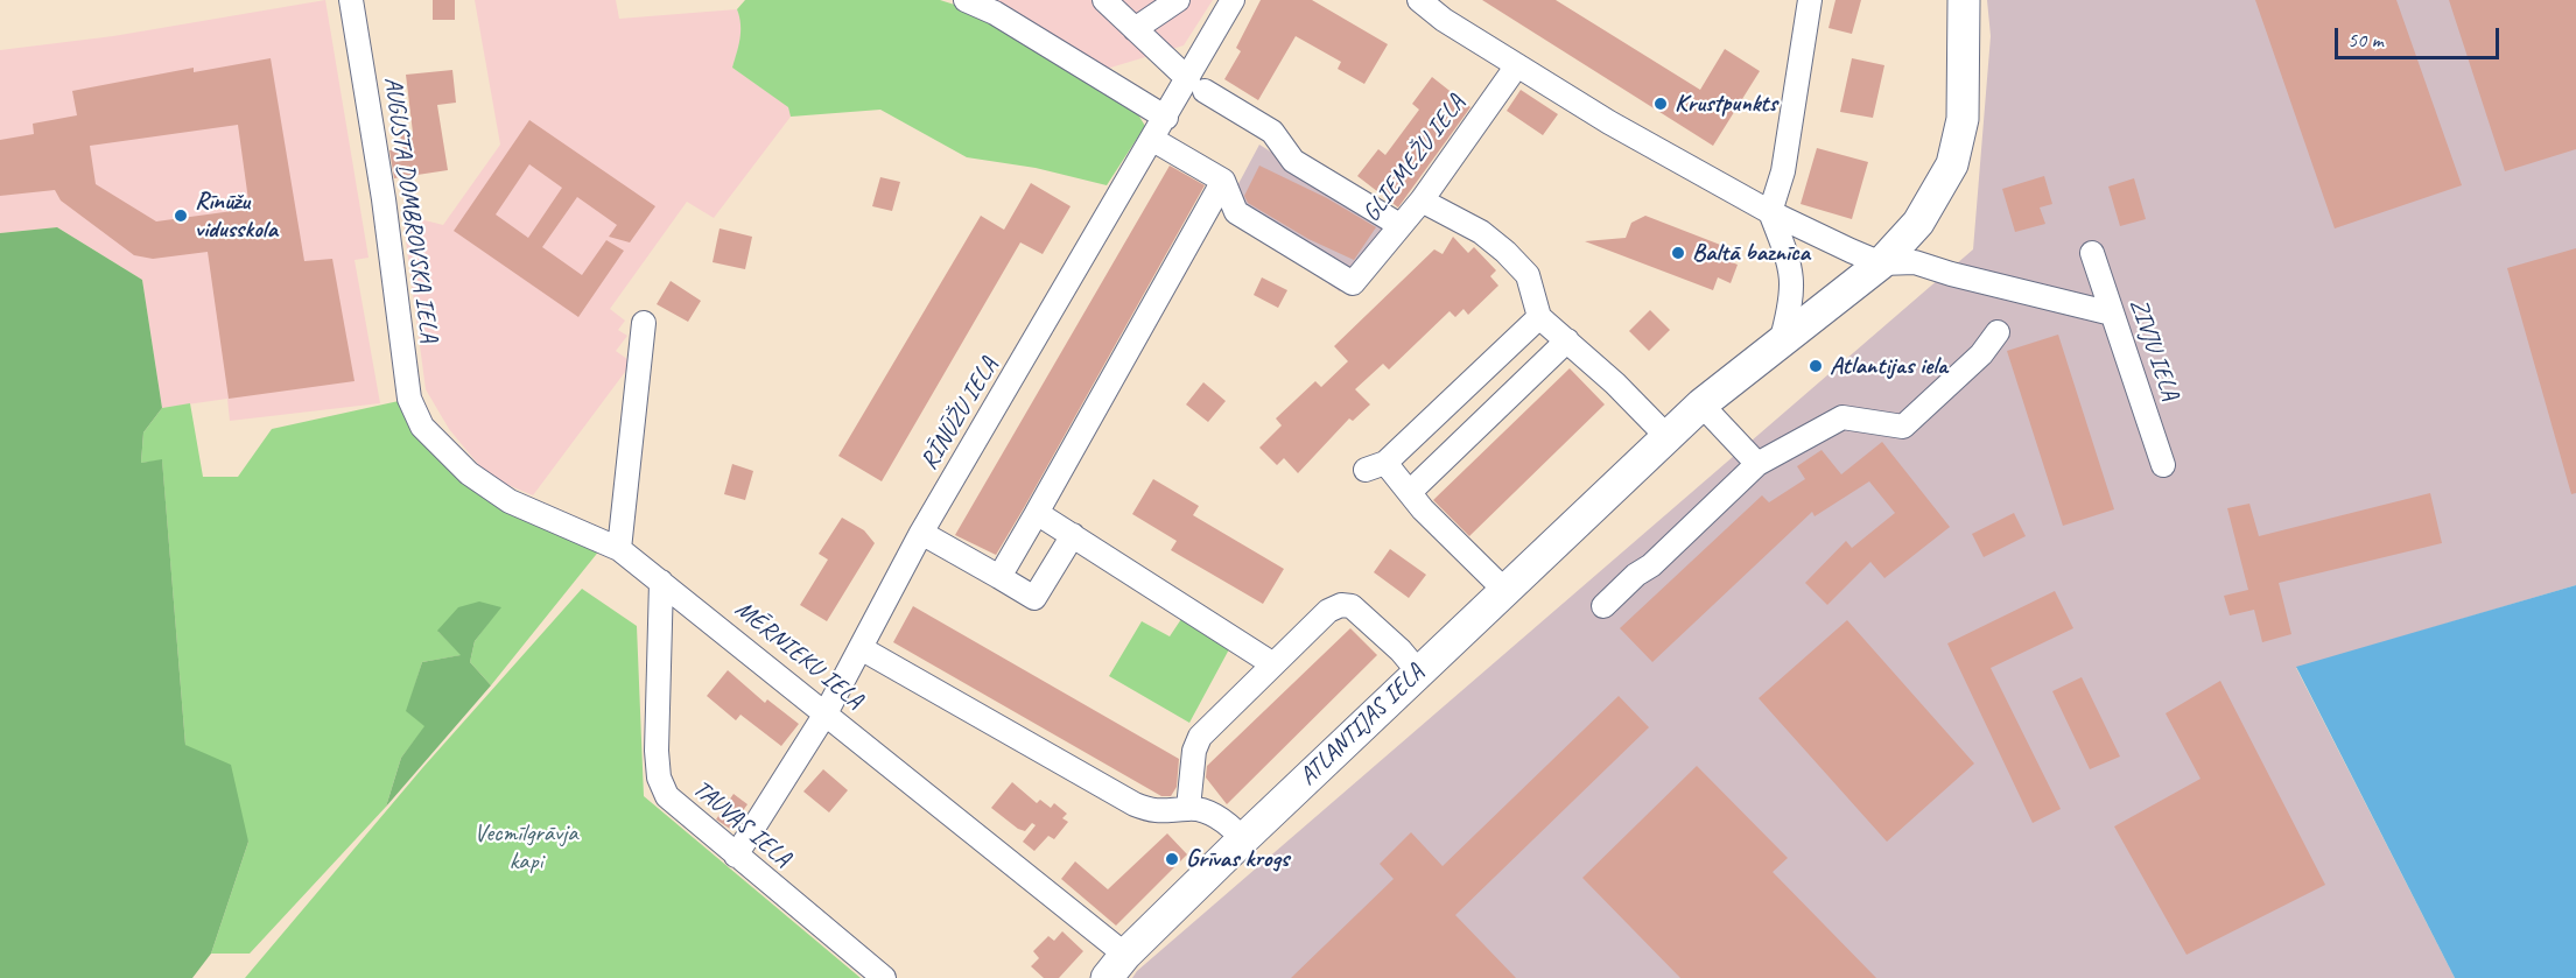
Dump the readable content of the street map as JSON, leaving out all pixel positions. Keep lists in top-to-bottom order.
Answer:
{
  "streets": {
    "main road": ["ATLANTIJAS IELA"],
    "street": [
      "GLIEMEŽU IELA",
      "AUGUSTA DOMBROVSKA IELA",
      "ZIVJU IELA",
      "RĪNŪŽU IELA",
      "MĒRNIEKU IELA",
      "TAUVAS IELA"
    ]
  },
  "crossings": [
    ["AUGUSTA DOMBROVSKA IELA", "MĒRNIEKU IELA"],
    ["RĪNŪŽU IELA", "MĒRNIEKU IELA"],
    ["RĪNŪŽU IELA", "TAUVAS IELA"],
    ["MĒRNIEKU IELA", "ATLANTIJAS IELA"],
    ["MĒRNIEKU IELA", "TAUVAS IELA"]
  ],
  "parks": ["Vecmīlgrāvja kapi"],
  "places": [
    "Krustpunkts",
    "Rīnūžu vidusskola",
    "Baltā baznīca",
    "Atlantijas iela",
    "Grīvas krogs"
  ],
  "scale_bar": "50 m"
}
